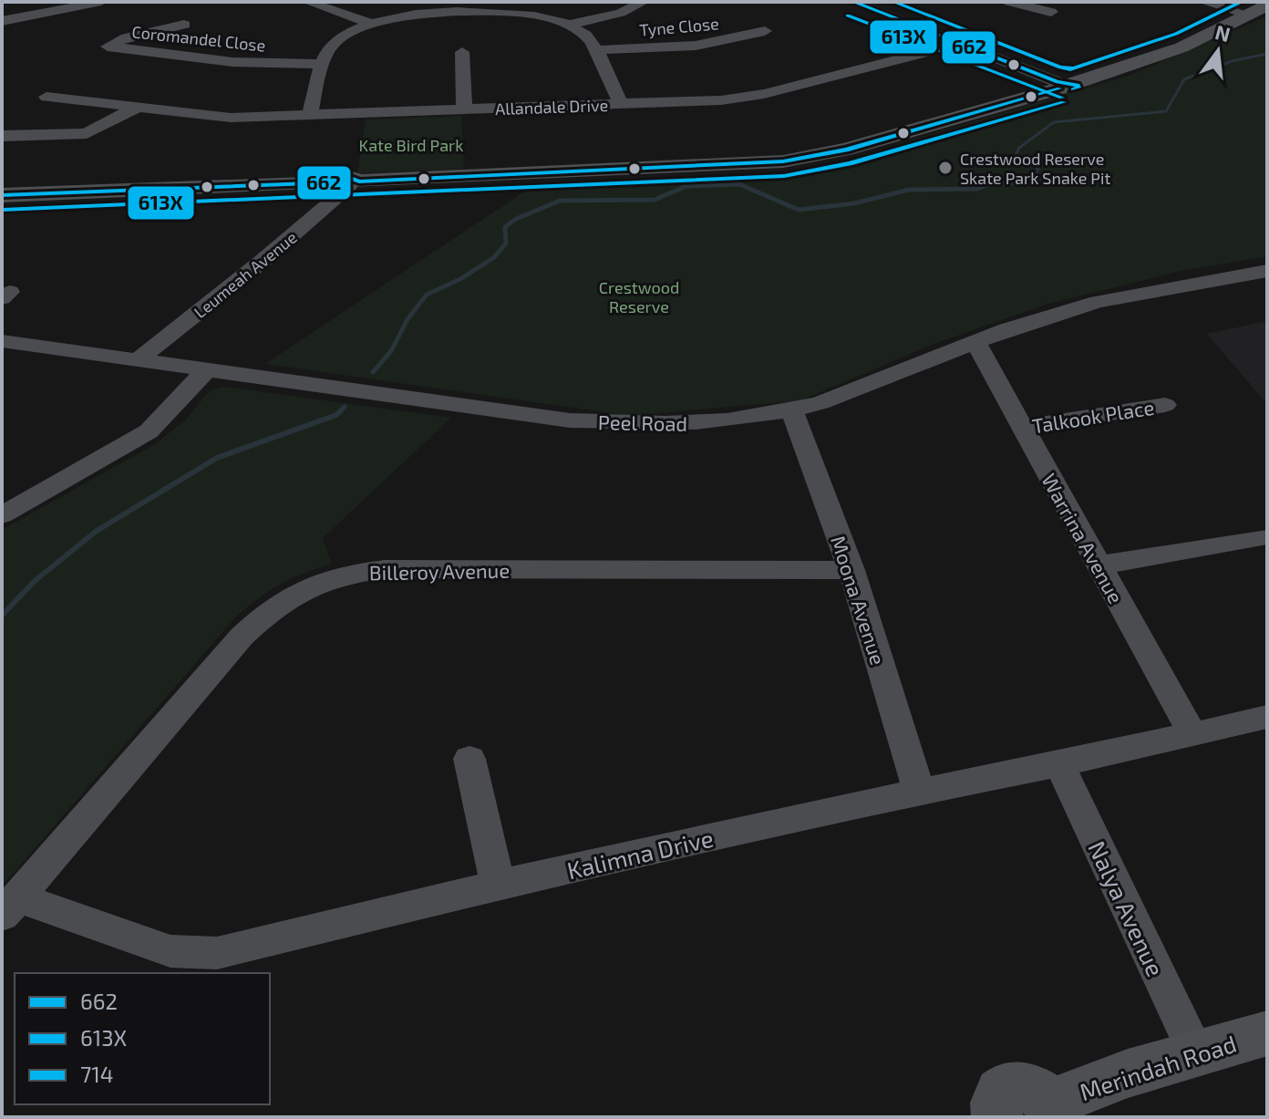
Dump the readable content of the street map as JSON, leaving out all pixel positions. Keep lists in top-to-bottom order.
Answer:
{
  "streets": {
    "main road": ["Merindah Road"],
    "street": [
      "Tyne Close",
      "Coromandel Close",
      "Allandale Drive",
      "Leumeah Avenue",
      "Talkook Place",
      "Peel Road",
      "Warrina Avenue",
      "Billeroy Avenue",
      "Moona Avenue",
      "Kalimna Drive",
      "Nalya Avenue"
    ]
  },
  "crossings": [
    ["Leumeah Avenue", "Peel Road"],
    ["Talkook Place", "Warrina Avenue"],
    ["Peel Road", "Warrina Avenue"],
    ["Peel Road", "Moona Avenue"],
    ["Warrina Avenue", "Kalimna Drive"],
    ["Billeroy Avenue", "Moona Avenue"],
    ["Billeroy Avenue", "Kalimna Drive"],
    ["Moona Avenue", "Kalimna Drive"],
    ["Kalimna Drive", "Nalya Avenue"],
    ["Nalya Avenue", "Merindah Road"]
  ],
  "parks": ["Kate Bird Park", "Crestwood Reserve"],
  "places": ["Crestwood Reserve Skate Park Snake Pit"],
  "lines": ["transit line 662", "transit line 714", "transit line 613X"],
  "legend": ["662", "613X", "714"],
  "north": "top"
}
